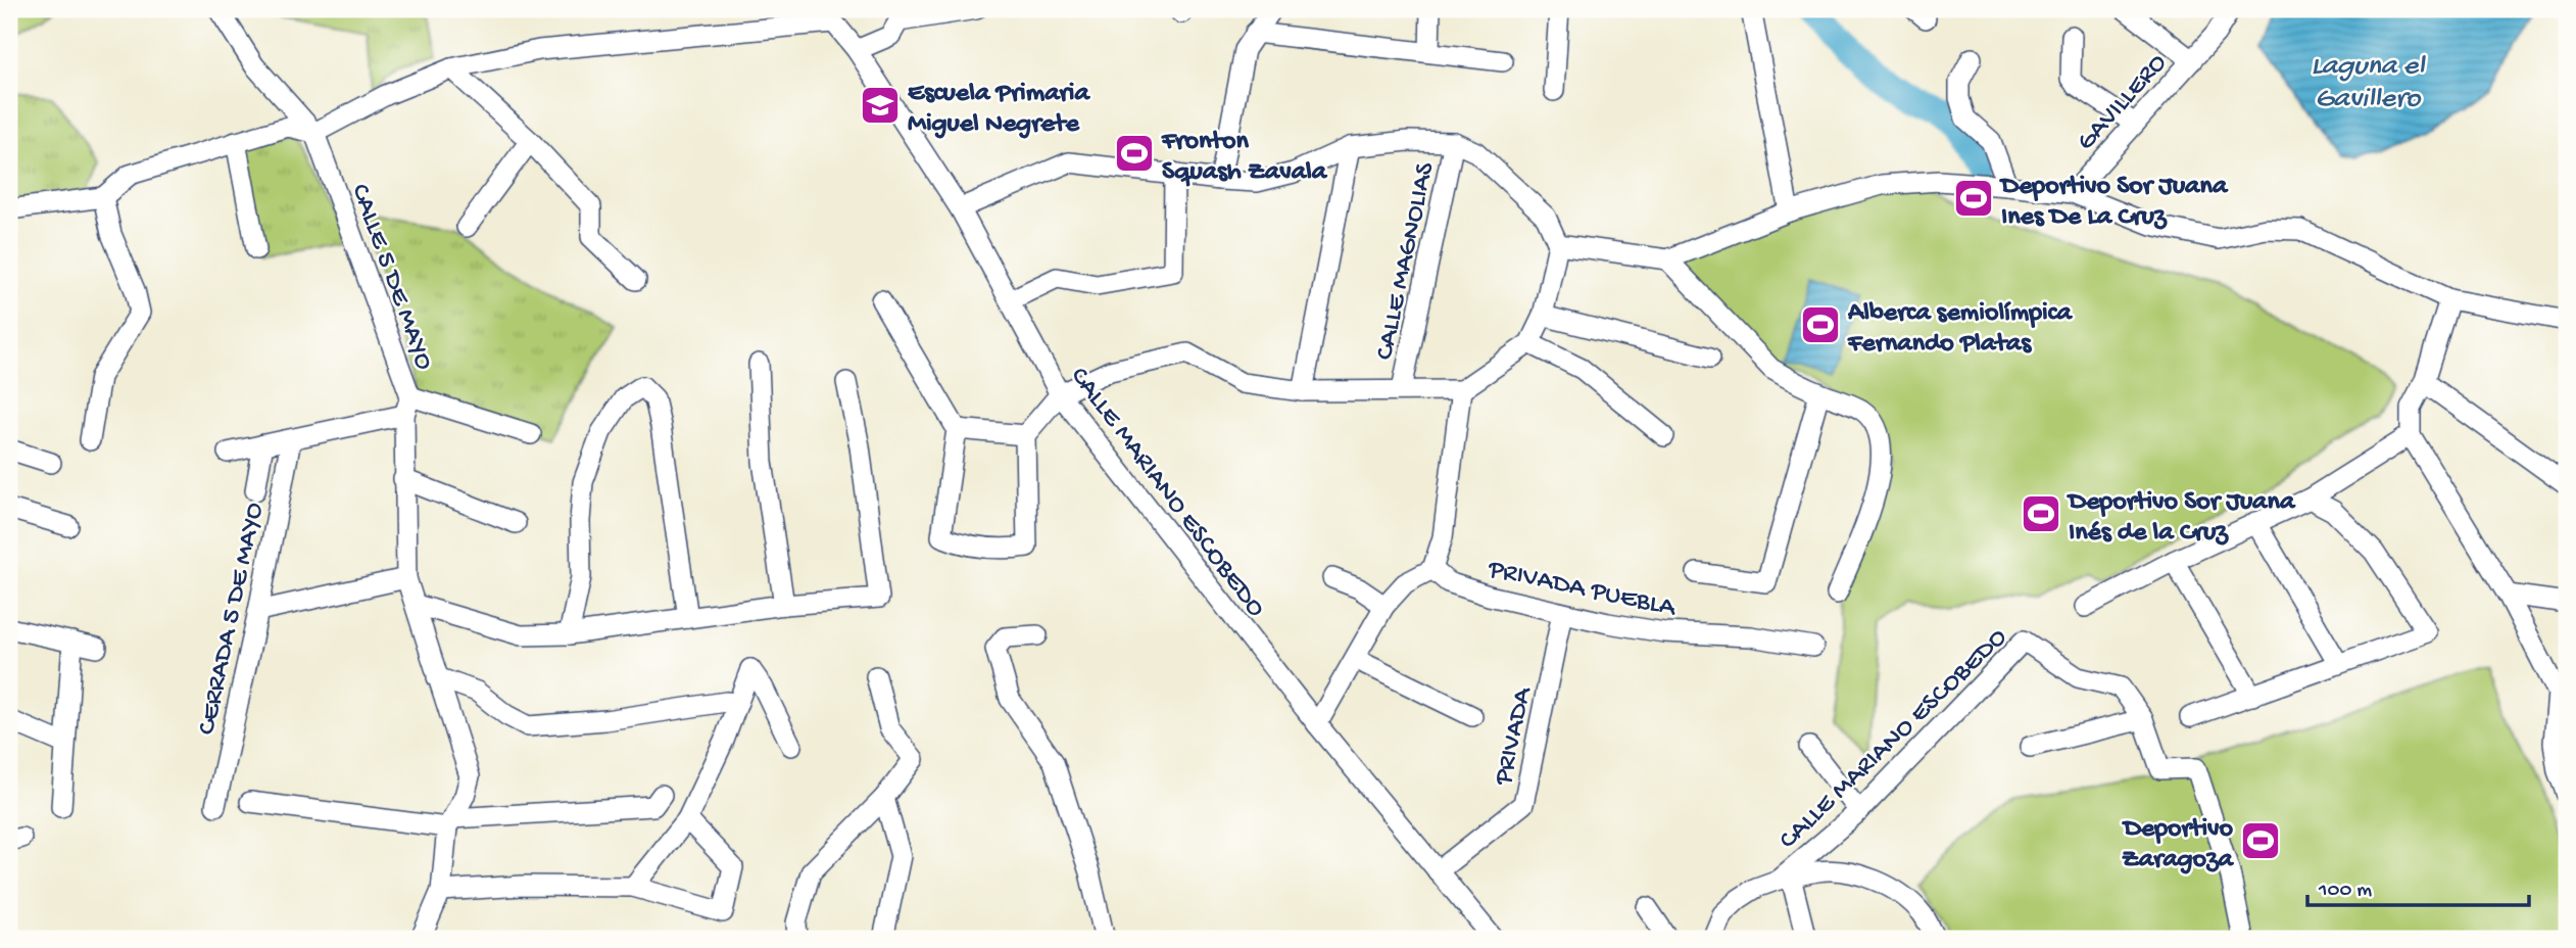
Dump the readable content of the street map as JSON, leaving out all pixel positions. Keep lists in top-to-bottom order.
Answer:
{
  "streets": {
    "street": [
      "GAVILLERO",
      "CALLE MAGNOLIAS",
      "CALLE 5 DE MAYO",
      "CALLE MARIANO ESCOBEDO",
      "PRIVADA PUEBLA",
      "CERRADA 5 DE MAYO",
      "PRIVADA"
    ]
  },
  "crossings": [
    ["CALLE MARIANO ESCOBEDO", "PRIVADA"],
    ["PRIVADA PUEBLA", "PRIVADA"]
  ],
  "water": ["Laguna el Gavillero"],
  "places": {
    "school or university": ["Escuela Primaria Miguel Negrete"],
    "sports": [
      "Fronton Squash Zavala",
      "Deportivo Sor Juana Ines De La Cruz",
      "Alberca semiolímpica Fernando Platas",
      "Deportivo Sor Juana Inés de la Cruz",
      "Deportivo Zaragoza"
    ]
  },
  "scale_bar": "100 m"
}
